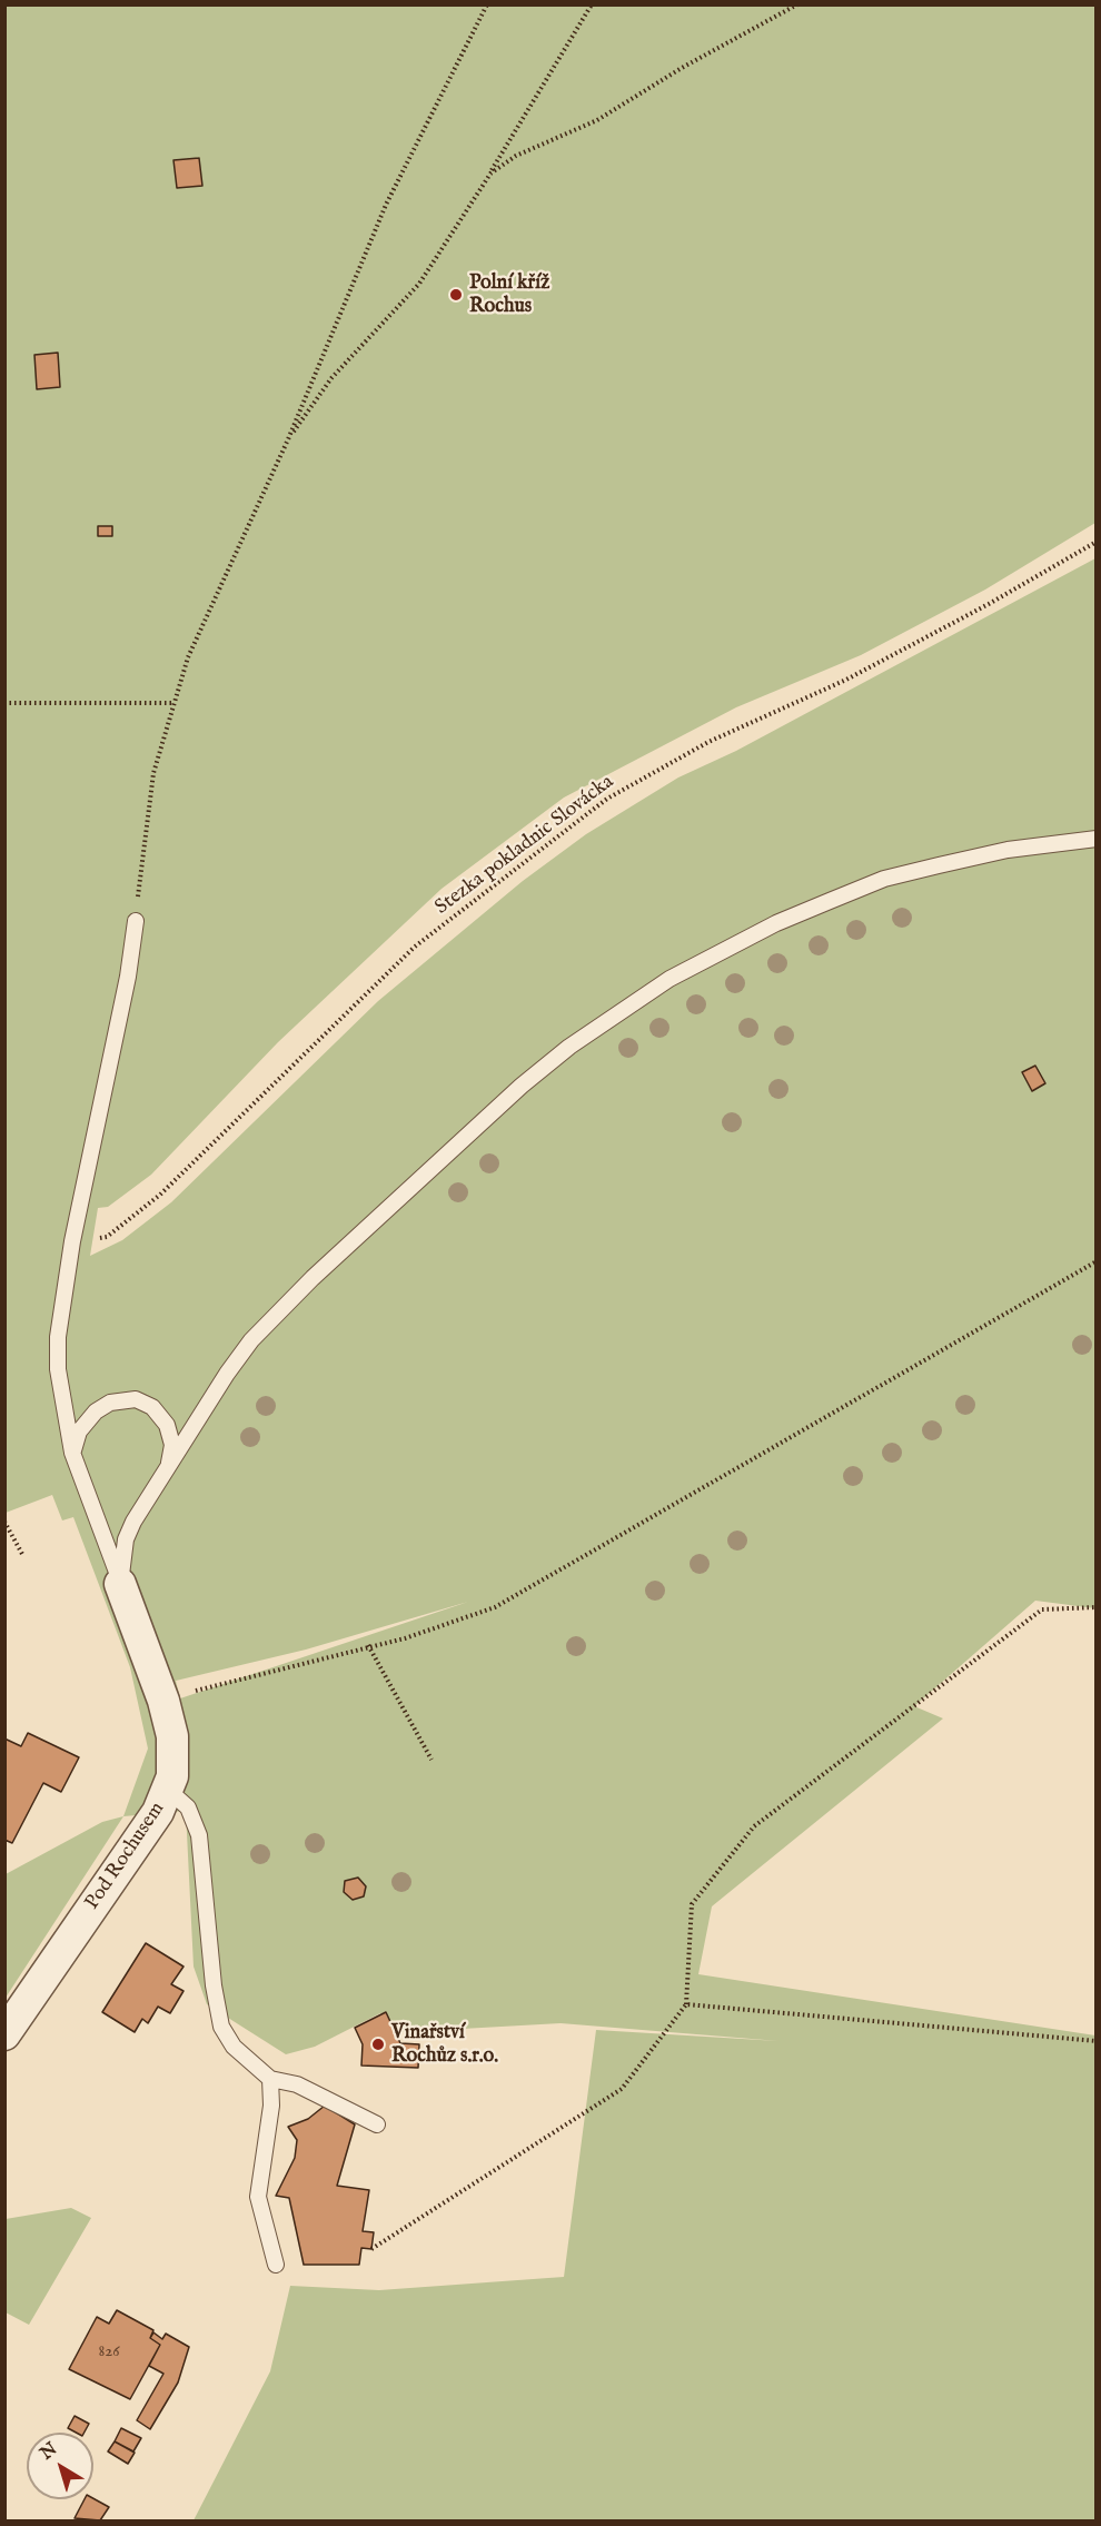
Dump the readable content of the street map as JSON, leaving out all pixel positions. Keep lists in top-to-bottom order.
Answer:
{
  "streets": {
    "street": ["Pod Rochusem"],
    "path": ["Stezka pokladnic Slovácka"]
  },
  "places": ["Polní kříž Rochus", "Vinařství Rochůz s.r.o."],
  "house_numbers": ["826"],
  "north": "top left"
}
